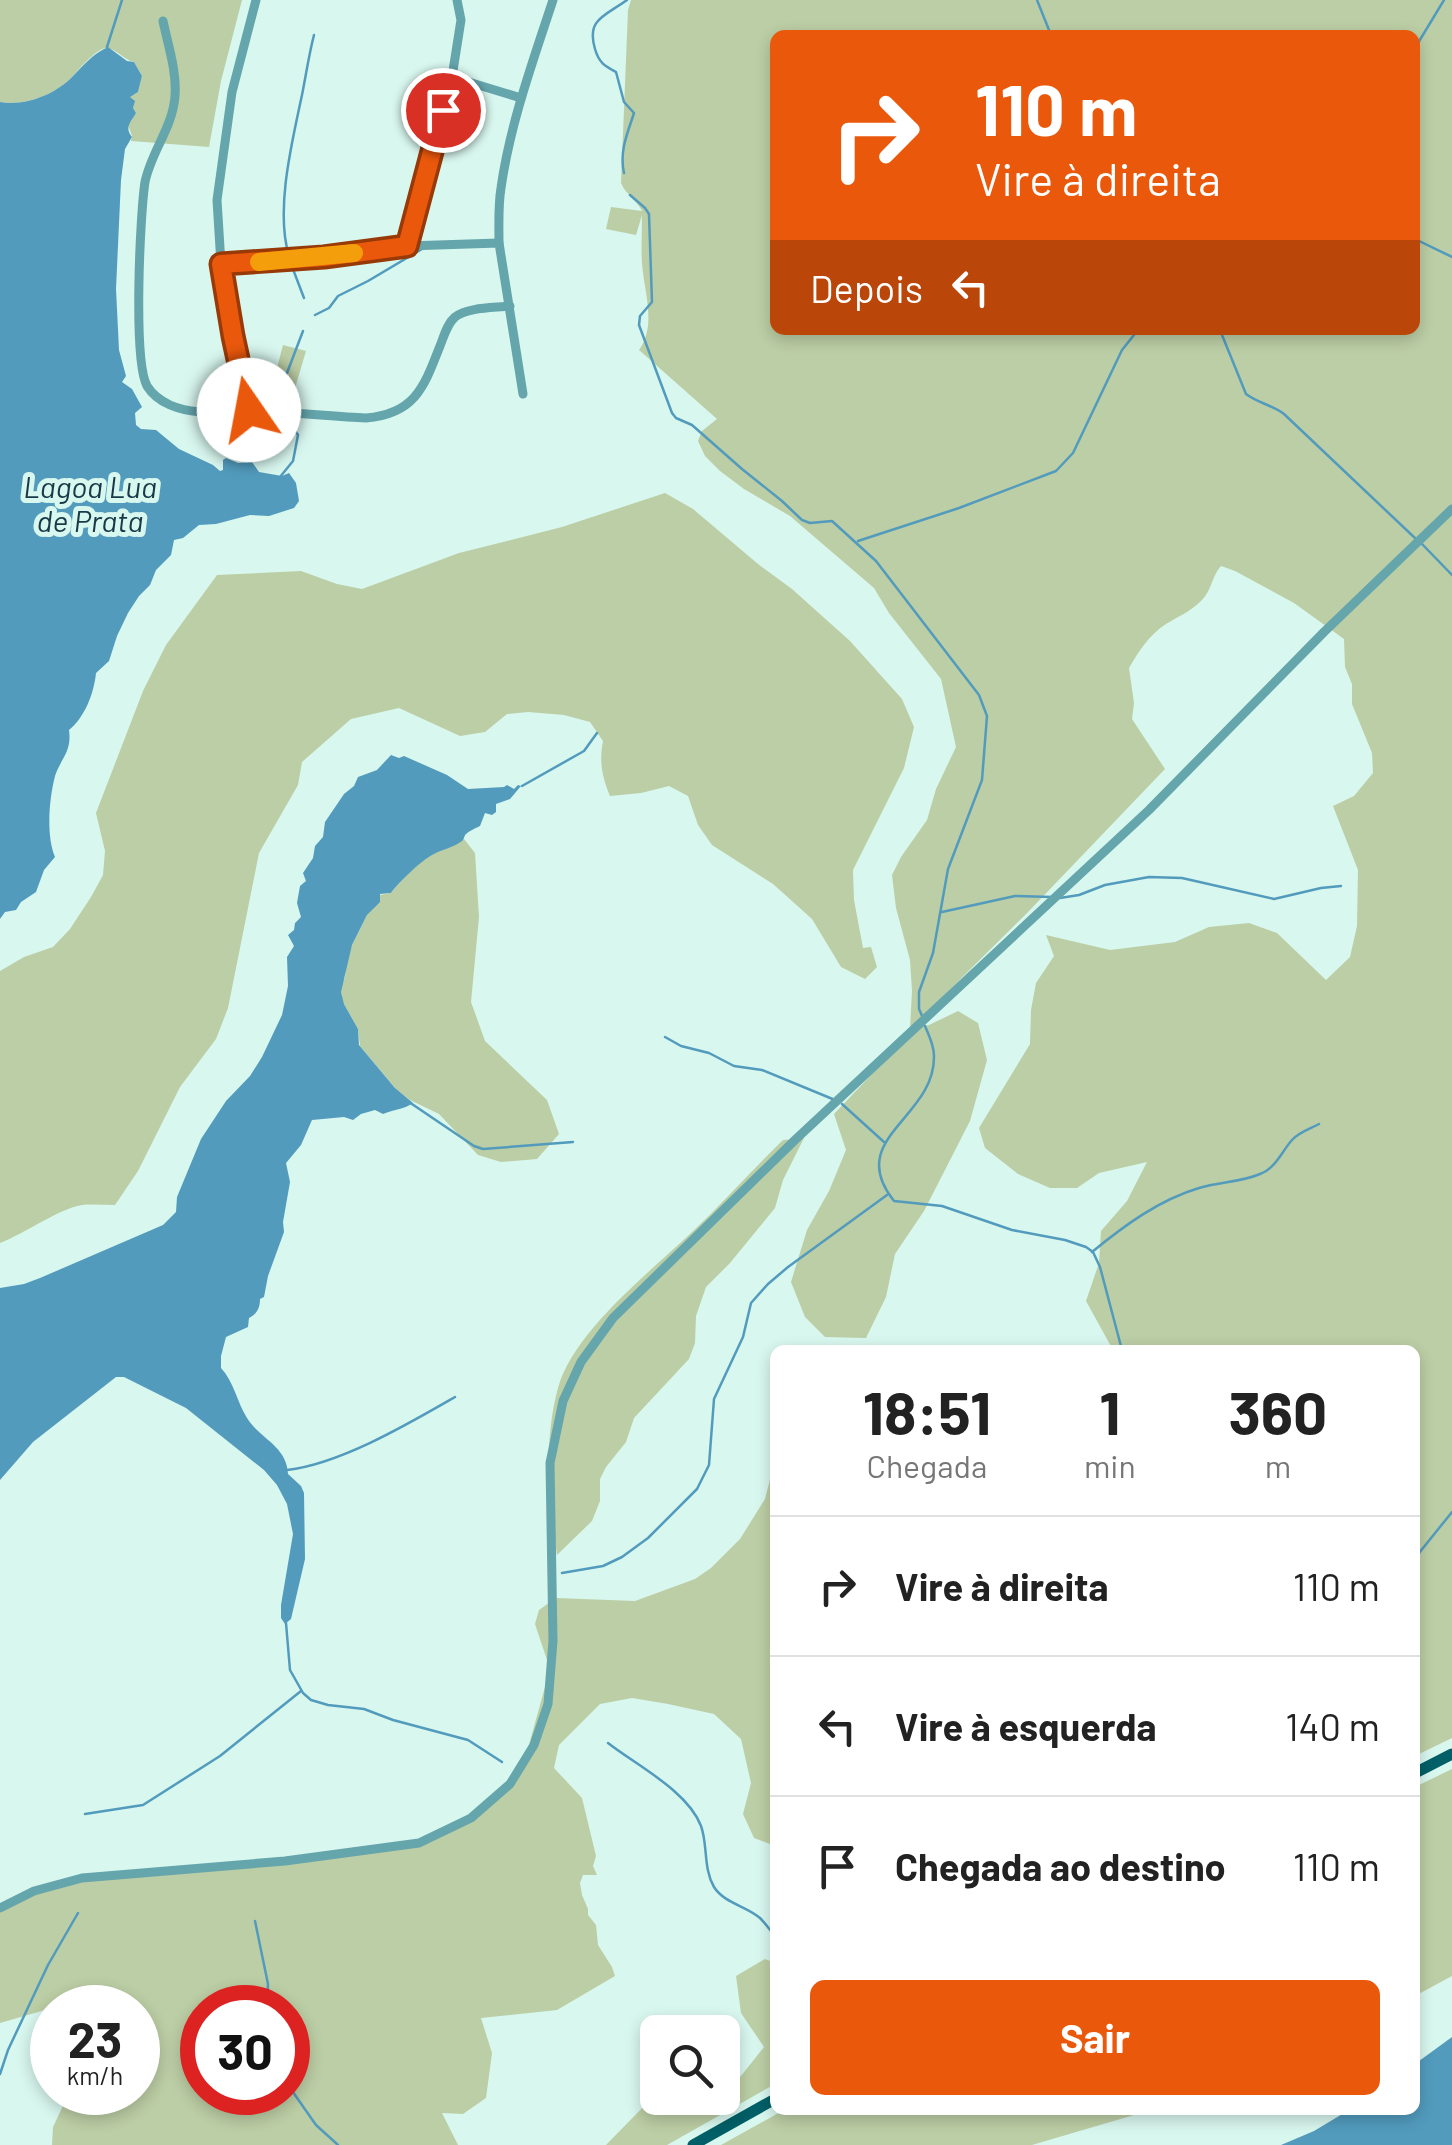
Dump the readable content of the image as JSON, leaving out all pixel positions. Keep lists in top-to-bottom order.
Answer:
{
  "water": ["Lagoa Lua de Prata"],
  "page": {
    "turn": ["110 m", "Vire à direita"],
    "then": "Depois",
    "eta": [
      "18:51",
      "Chegada",
      "1",
      "min",
      "360",
      "m"
    ],
    "list": [
      {
        "name": "Vire à direita",
        "value": "110 m"
      },
      {
        "name": "Vire à esquerda",
        "value": "140 m"
      },
      {
        "name": "Chegada ao destino",
        "value": "110 m"
      }
    ],
    "buttons": "Sair",
    "speed": "23 km/h",
    "limit": "30"
  }
}
